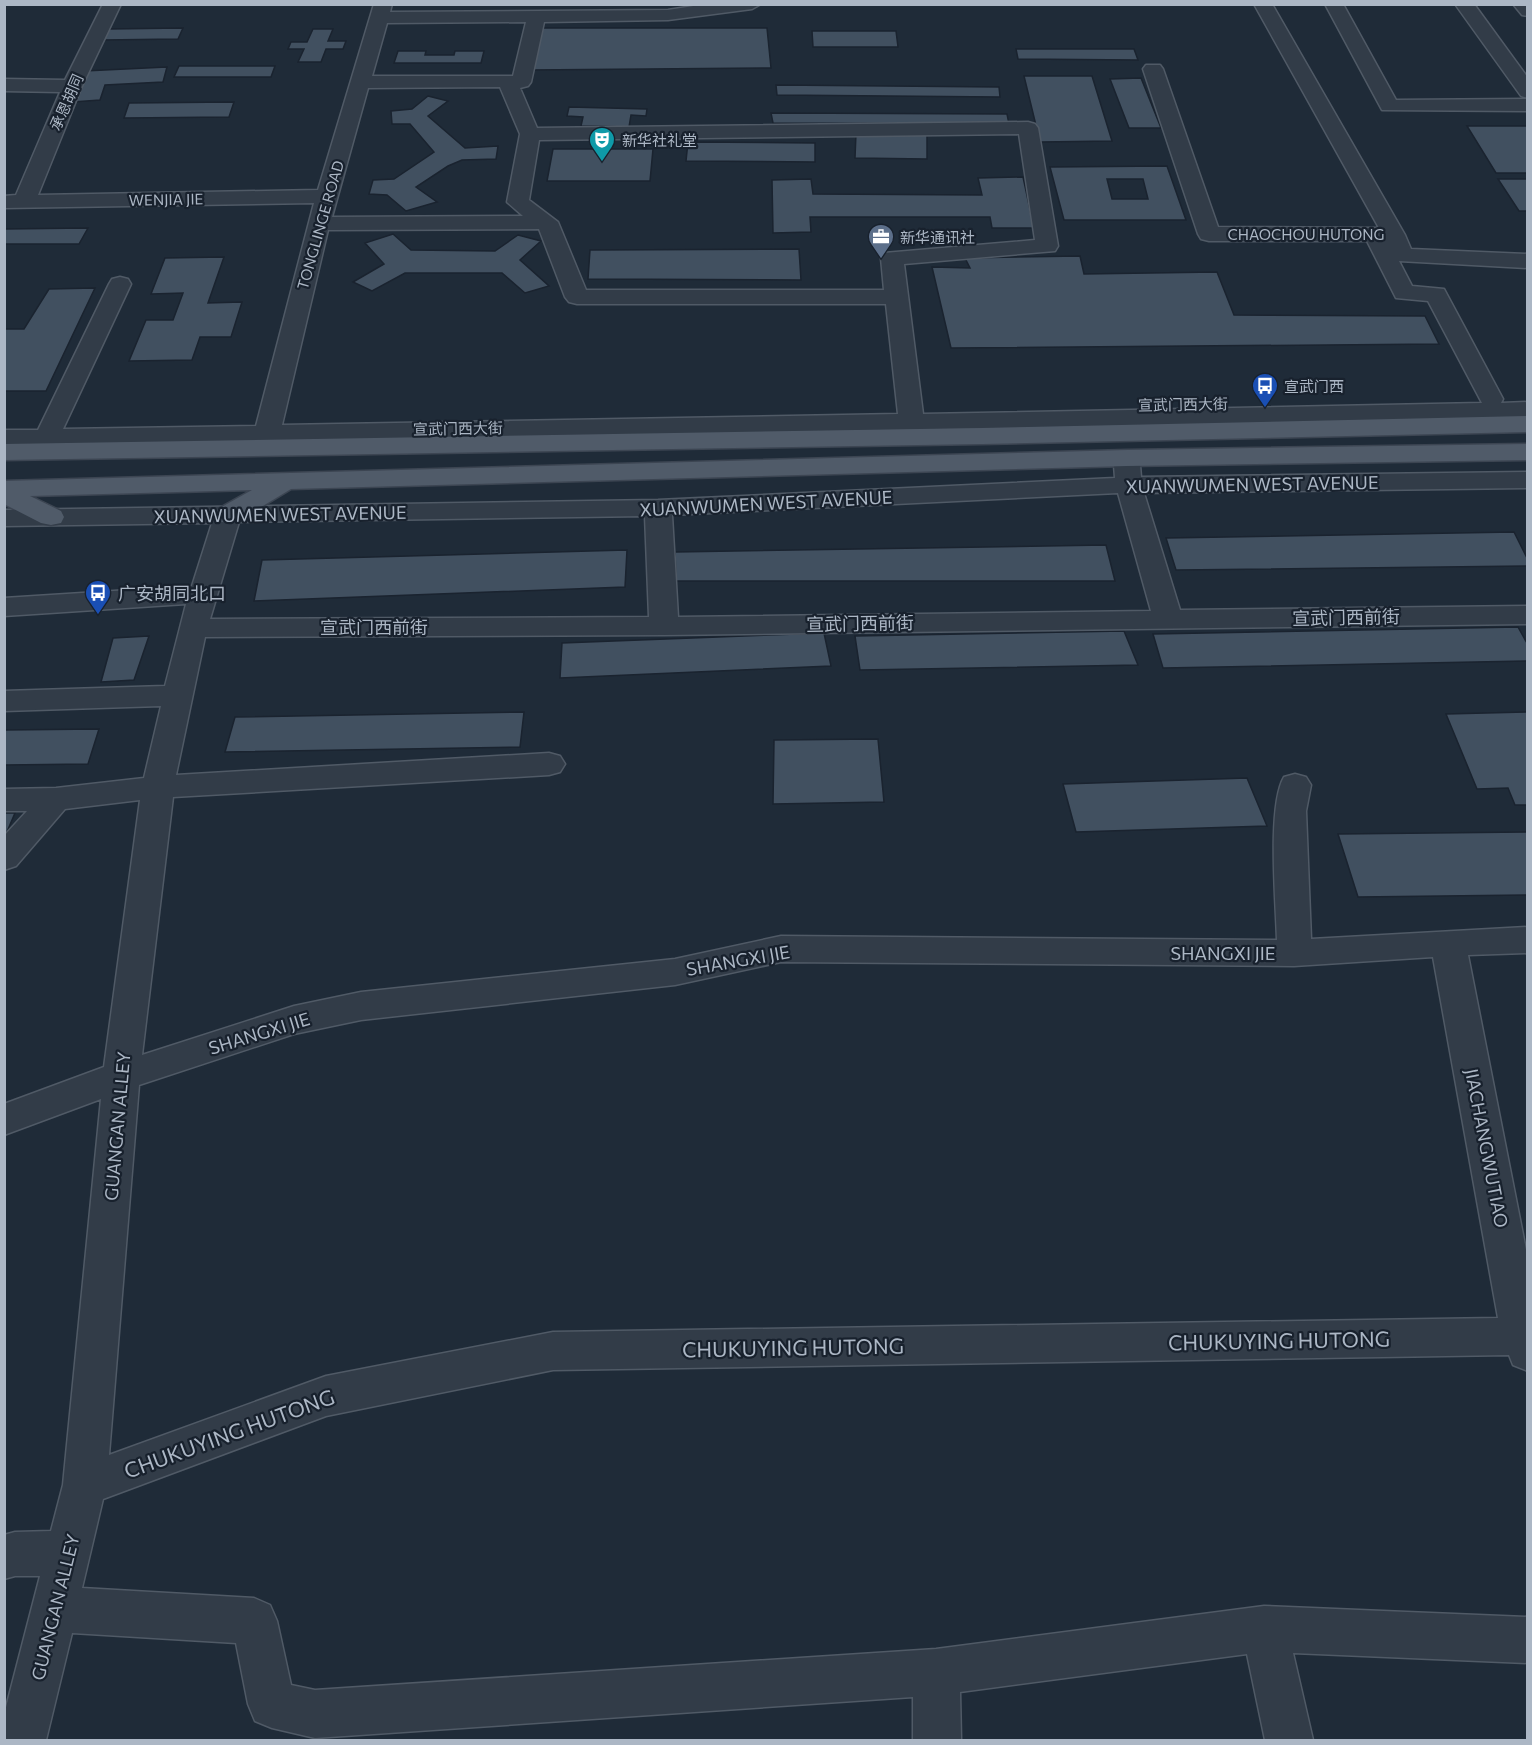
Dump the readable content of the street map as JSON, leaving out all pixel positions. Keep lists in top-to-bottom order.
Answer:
{
  "streets": {
    "main road": ["XUANWUMEN WEST AVENUE"],
    "street": [
      "承恩胡同",
      "WENJIA JIE",
      "TONGLINGE ROAD",
      "CHAOCHOU HUTONG",
      "宣武门西大街",
      "宣武门西前街",
      "SHANGXI JIE",
      "GUANGAN ALLEY",
      "JIACHANGWUTIAO",
      "CHUKUYING HUTONG"
    ]
  },
  "crossings": [
    ["承恩胡同", "WENJIA JIE"],
    ["WENJIA JIE", "TONGLINGE ROAD"],
    ["XUANWUMEN WEST AVENUE", "GUANGAN ALLEY"],
    ["宣武门西前街", "GUANGAN ALLEY"],
    ["SHANGXI JIE", "GUANGAN ALLEY"],
    ["SHANGXI JIE", "JIACHANGWUTIAO"],
    ["GUANGAN ALLEY", "CHUKUYING HUTONG"],
    ["JIACHANGWUTIAO", "CHUKUYING HUTONG"]
  ],
  "places": {
    "theatre": ["新华社礼堂"],
    "office": ["新华通讯社"],
    "bus stop": ["宣武门西", "广安胡同北口"]
  }
}
